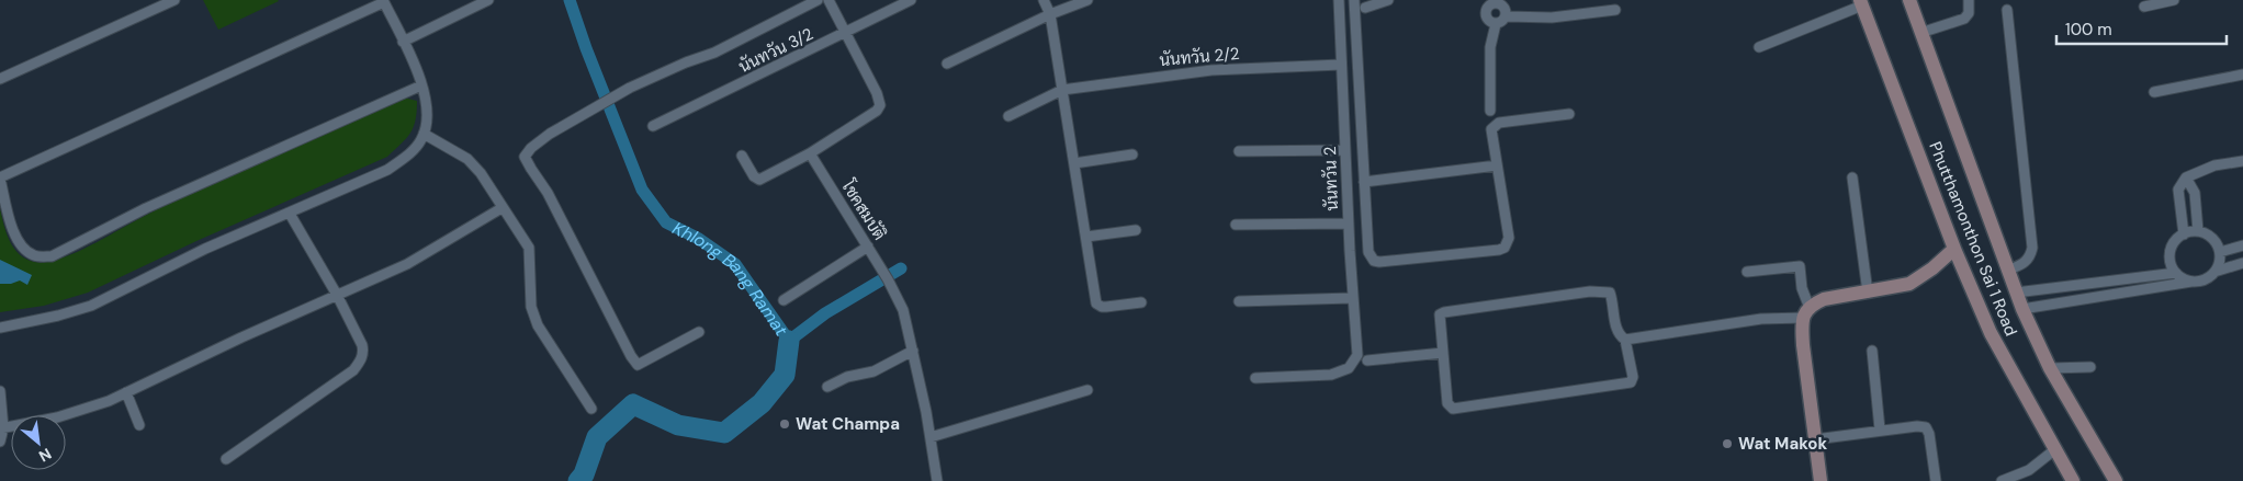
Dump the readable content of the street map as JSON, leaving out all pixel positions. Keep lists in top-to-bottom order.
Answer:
{
  "streets": {
    "main road": ["Phutthamonthon Sai 1 Road"],
    "street": [
      "นันทวัน 3/2",
      "นันทวัน 2/2",
      "นันทวัน 2",
      "โชคสมบัติ"
    ]
  },
  "crossings": [
    ["นันทวัน 2/2", "นันทวัน 2"]
  ],
  "water": ["Khlong Bang Ramat"],
  "places": ["Wat Champa", "Wat Makok"],
  "scale_bar": "100 m",
  "north": "bottom right"
}
